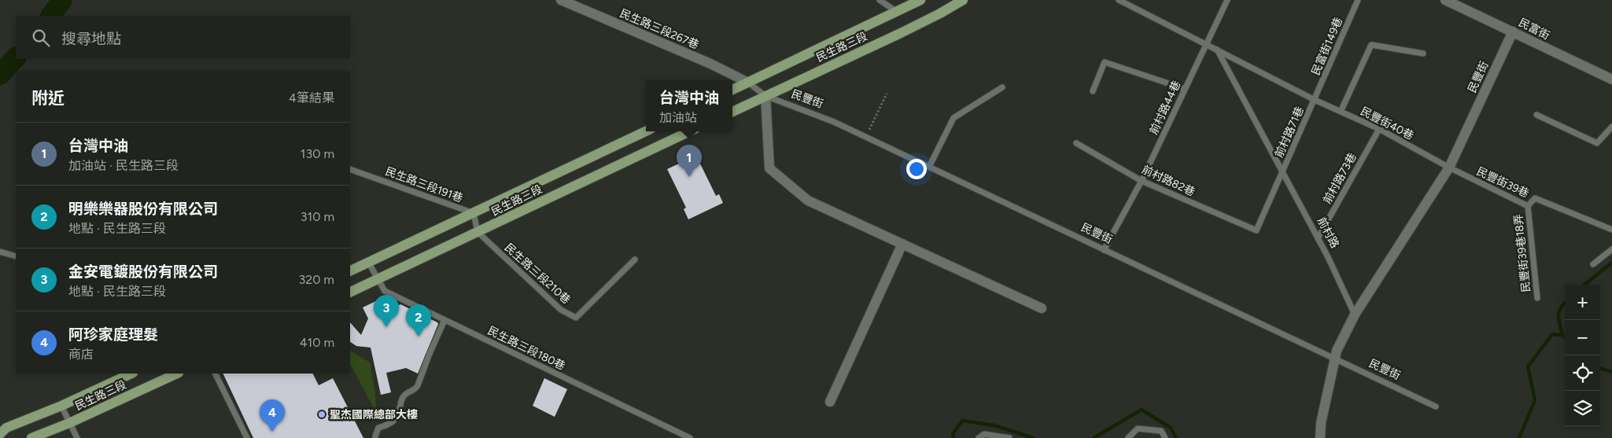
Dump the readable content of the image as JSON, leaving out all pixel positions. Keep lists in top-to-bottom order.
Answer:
{
  "streets": {
    "main road": ["民生路三段"],
    "street": ["民生路三段267巷", "民富街", "民豐街"],
    "lane": [
      "民富街149巷",
      "前村路44巷",
      "民豐街40巷",
      "前村路71巷",
      "前村路73巷",
      "前村路82巷",
      "民豐街39巷",
      "民生路三段191巷",
      "前村路",
      "民豐街39巷18弄",
      "民生路三段210巷",
      "民生路三段180巷"
    ]
  },
  "crossings": [
    ["民生路三段267巷", "民生路三段"],
    ["民生路三段267巷", "民豐街"],
    ["民富街", "民豐街"],
    ["民富街149巷", "民豐街40巷"],
    ["民富街149巷", "前村路71巷"],
    ["民生路三段", "民豐街"],
    ["民生路三段", "民生路三段191巷"],
    ["民生路三段", "民生路三段210巷"],
    ["民生路三段", "民生路三段180巷"],
    ["民豐街", "前村路44巷"],
    ["民豐街", "民豐街40巷"],
    ["民豐街", "民豐街39巷"],
    ["民豐街", "前村路"],
    ["前村路44巷", "前村路82巷"],
    ["民豐街40巷", "前村路71巷"],
    ["民豐街40巷", "前村路73巷"],
    ["民豐街40巷", "民豐街39巷"],
    ["前村路71巷", "前村路82巷"],
    ["前村路71巷", "前村路"],
    ["前村路73巷", "前村路"],
    ["民豐街39巷", "民豐街39巷18弄"],
    ["民生路三段191巷", "民生路三段210巷"]
  ],
  "places": ["聖杰國際總部大樓"],
  "page": {
    "search": "搜尋地點",
    "heading": ["附近", "4筆結果"],
    "popup": ["台灣中油", "加油站"],
    "list": [
      {
        "mark": "1",
        "name": "台灣中油",
        "note": "加油站 · 民生路三段",
        "value": "130 m"
      },
      {
        "mark": "2",
        "name": "明樂樂器股份有限公司",
        "note": "地點 · 民生路三段",
        "value": "310 m"
      },
      {
        "mark": "3",
        "name": "金安電鍍股份有限公司",
        "note": "地點 · 民生路三段",
        "value": "320 m"
      },
      {
        "mark": "4",
        "name": "阿珍家庭理髮",
        "note": "商店",
        "value": "410 m"
      }
    ],
    "pins": [
      "1",
      "3",
      "2",
      "4"
    ],
    "map_buttons": ["+", "−"]
  }
}
